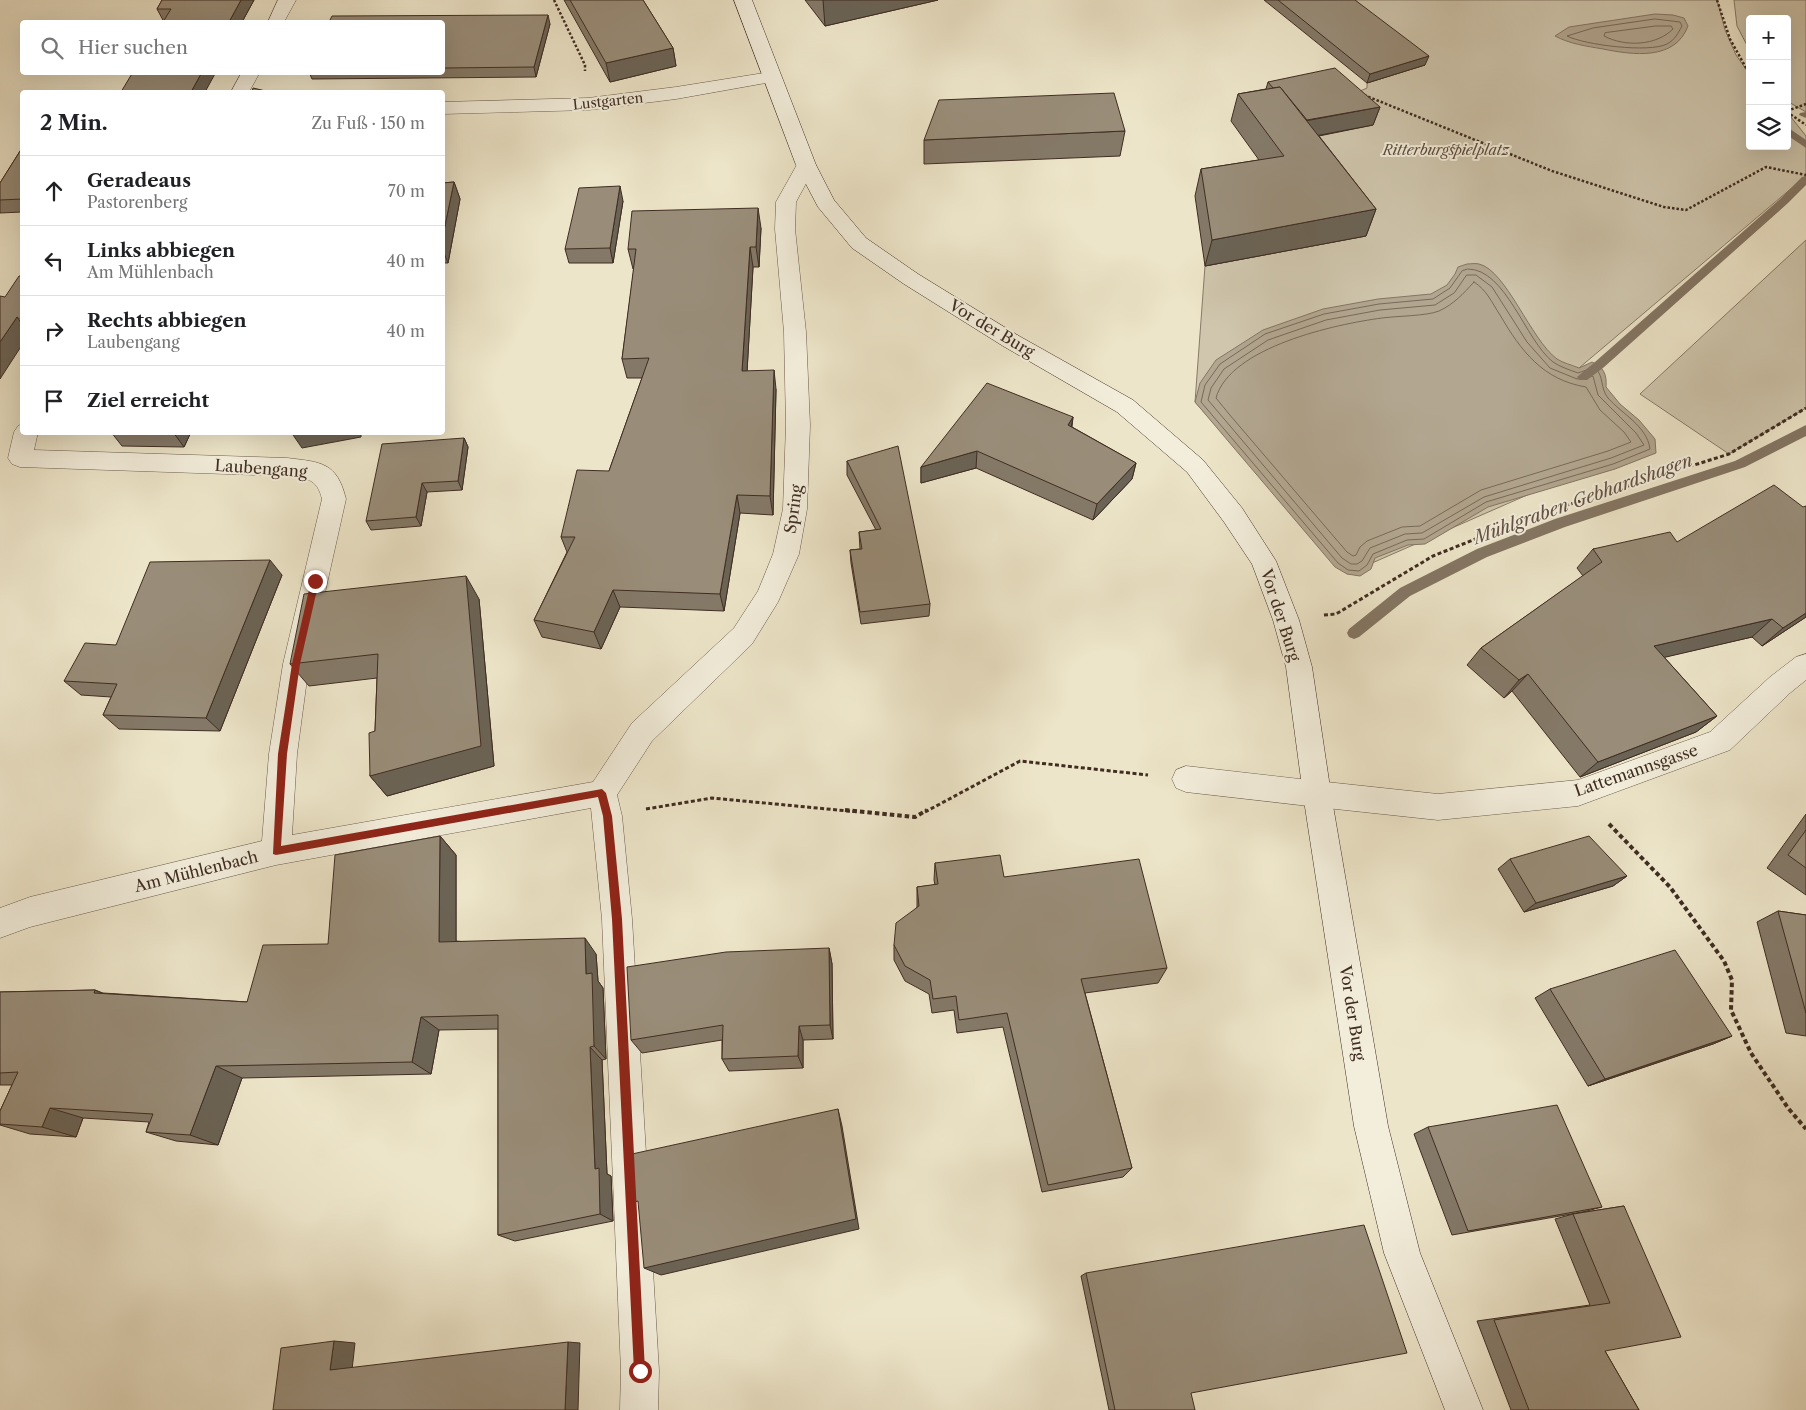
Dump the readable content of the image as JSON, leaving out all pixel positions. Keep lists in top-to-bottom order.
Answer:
{
  "streets": {
    "street": [
      "Lustgarten",
      "Vor der Burg",
      "Laubengang",
      "Spring",
      "Lattemannsgasse",
      "Am Mühlenbach"
    ]
  },
  "crossings": [
    ["Lustgarten", "Vor der Burg"],
    ["Vor der Burg", "Spring"],
    ["Vor der Burg", "Lattemannsgasse"],
    ["Laubengang", "Am Mühlenbach"],
    ["Spring", "Am Mühlenbach"]
  ],
  "water": ["Mühlgraben Gebhardshagen"],
  "parks": ["Ritterburgspielplatz"],
  "page": {
    "map_buttons": ["+", "−"],
    "search": "Hier suchen",
    "heading": ["2 Min.", "Zu Fuß · 150 m"],
    "list": [
      ["Geradeaus", "Pastorenberg", "70 m"],
      ["Links abbiegen", "Am Mühlenbach", "40 m"],
      ["Rechts abbiegen", "Laubengang", "40 m"],
      "Ziel erreicht"
    ]
  }
}
